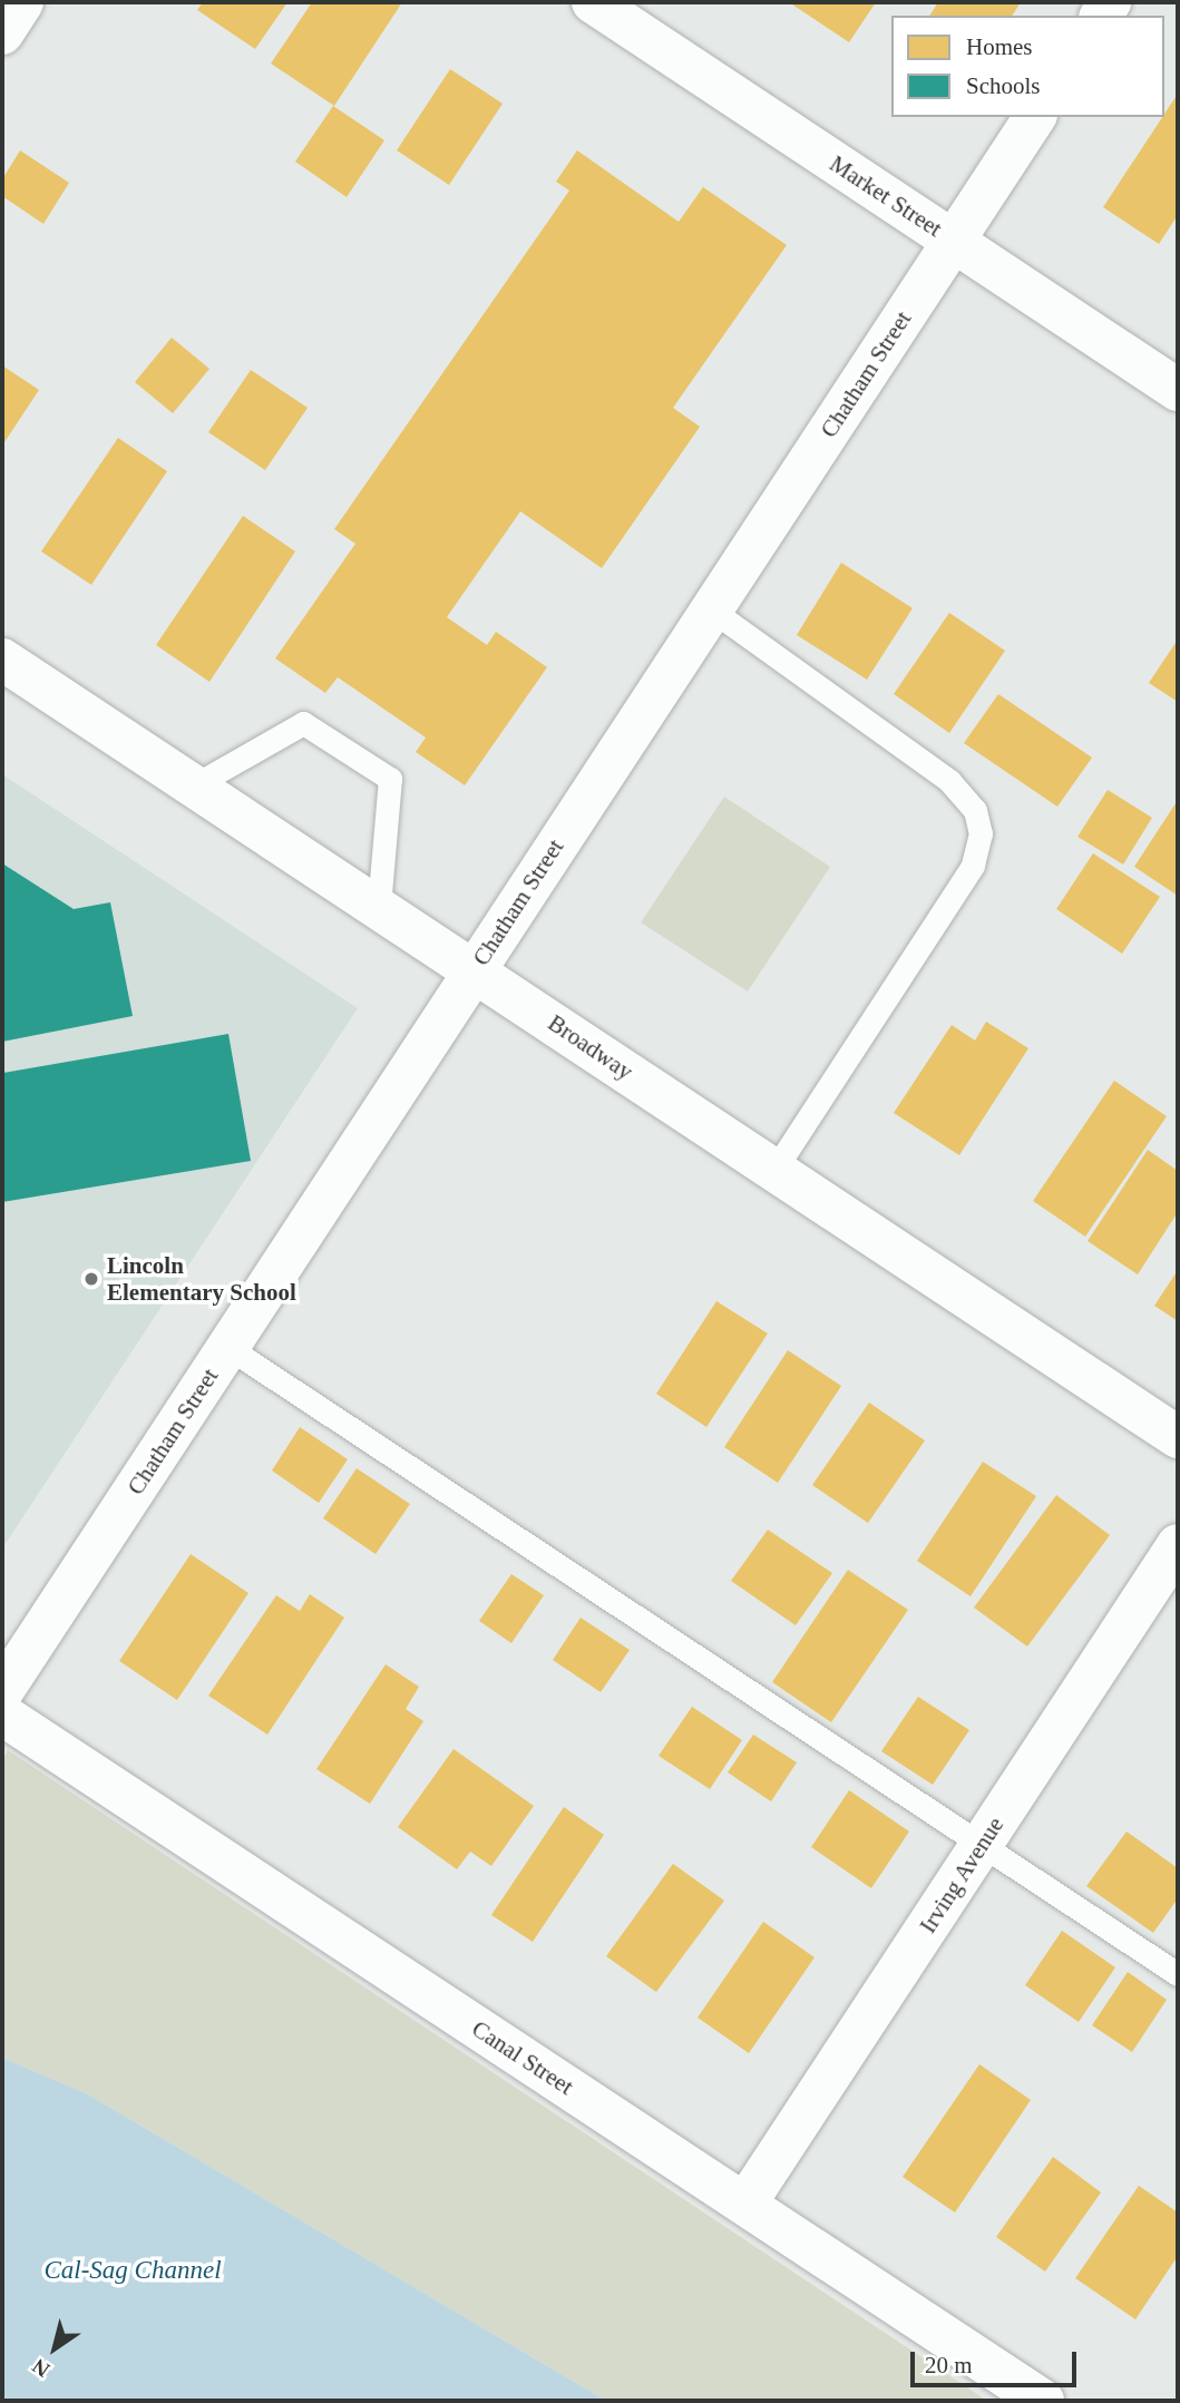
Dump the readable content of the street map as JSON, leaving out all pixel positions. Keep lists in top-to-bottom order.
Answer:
{
  "streets": {
    "street": [
      "Market Street",
      "Chatham Street",
      "Broadway",
      "Irving Avenue",
      "Canal Street"
    ]
  },
  "crossings": [
    ["Market Street", "Chatham Street"],
    ["Chatham Street", "Broadway"],
    ["Irving Avenue", "Canal Street"]
  ],
  "water": ["Cal-Sag Channel"],
  "places": ["Lincoln Elementary School"],
  "legend": ["Homes", "Schools"],
  "scale_bar": "20 m",
  "north": "bottom left"
}
